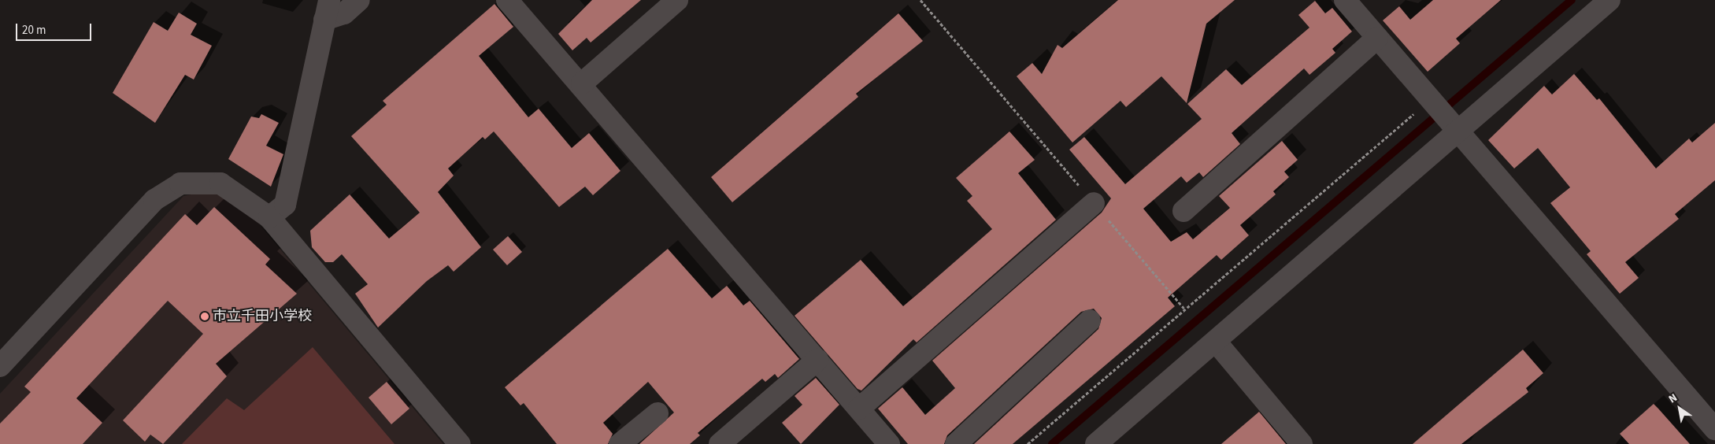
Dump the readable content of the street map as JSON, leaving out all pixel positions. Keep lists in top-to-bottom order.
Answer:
{
  "places": ["市立千田小学校"],
  "scale_bar": "20 m",
  "north": "top left"
}
